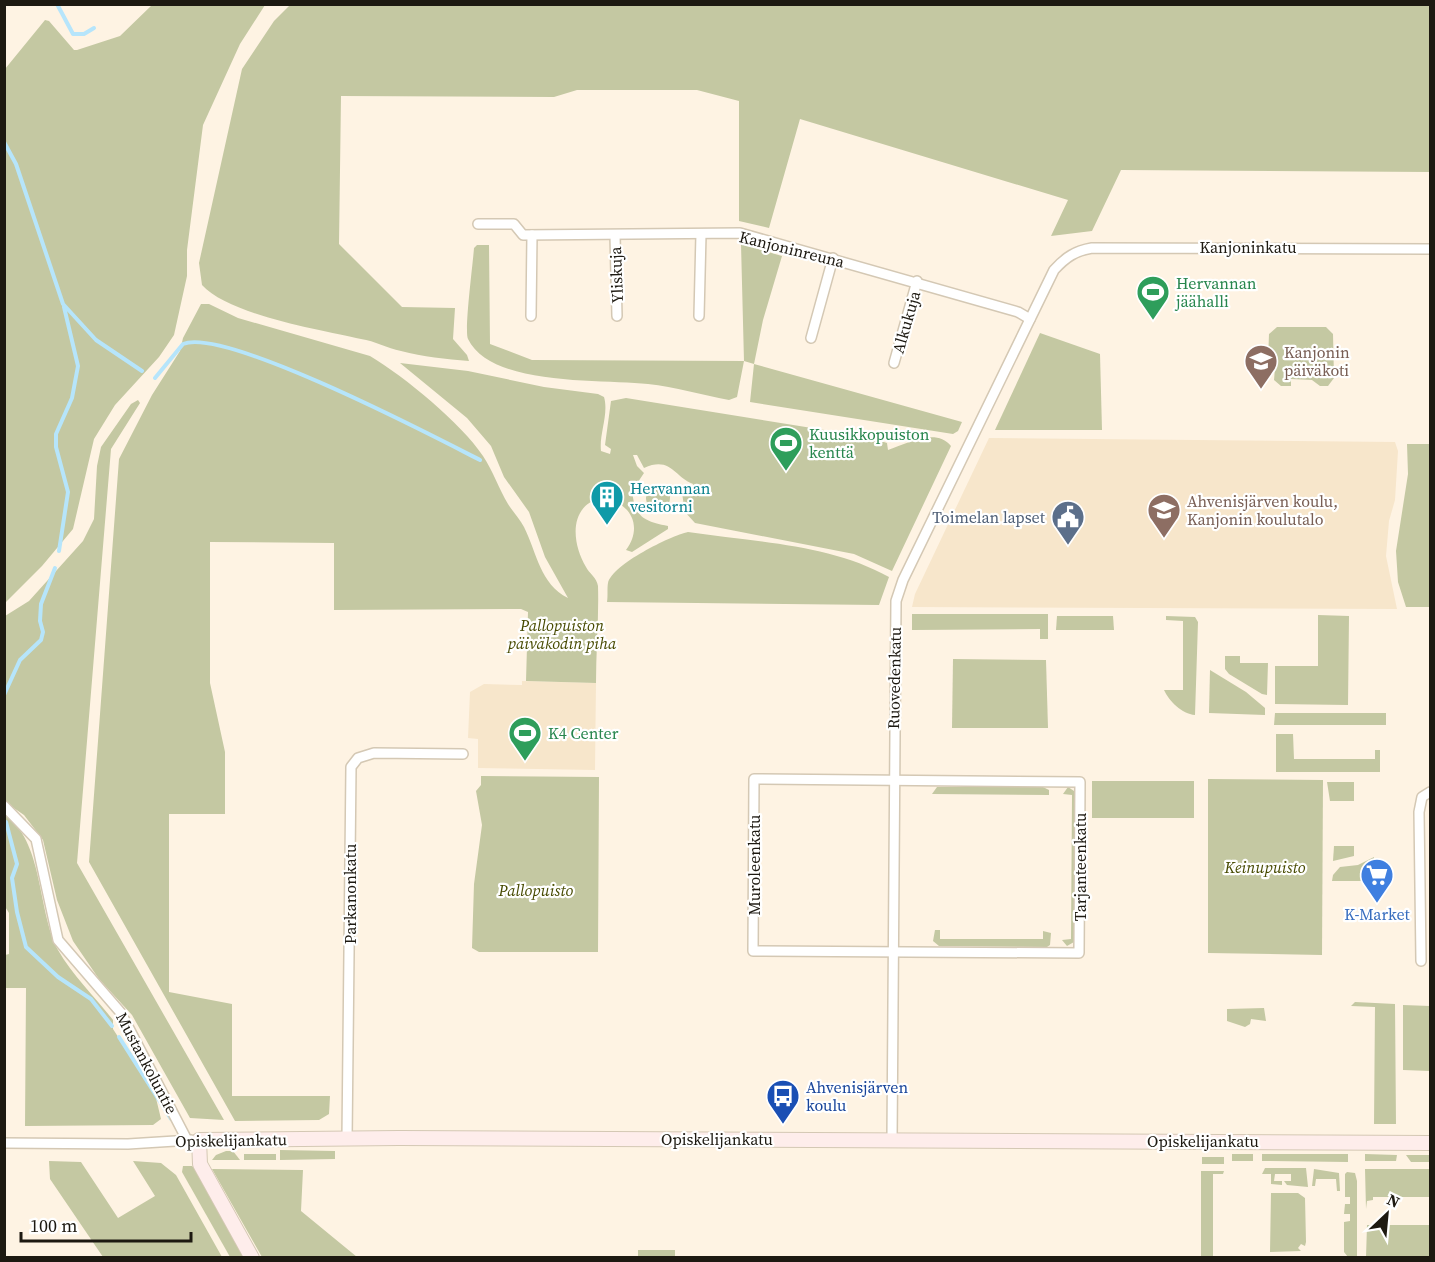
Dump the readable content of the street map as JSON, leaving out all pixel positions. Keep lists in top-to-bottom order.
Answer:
{
  "streets": {
    "main road": ["Opiskelijankatu"],
    "street": [
      "Kanjoninkatu",
      "Kanjoninreuna",
      "Yliskuja",
      "Alkukuja",
      "Ruovedenkatu",
      "Muroleenkatu",
      "Tarjanteenkatu",
      "Parkanonkatu",
      "Mustankoluntie"
    ]
  },
  "crossings": [
    ["Kanjoninkatu", "Ruovedenkatu"],
    ["Kanjoninreuna", "Yliskuja"],
    ["Kanjoninreuna", "Alkukuja"],
    ["Kanjoninreuna", "Ruovedenkatu"],
    ["Ruovedenkatu", "Muroleenkatu"],
    ["Ruovedenkatu", "Tarjanteenkatu"],
    ["Ruovedenkatu", "Opiskelijankatu"],
    ["Muroleenkatu", "Tarjanteenkatu"],
    ["Parkanonkatu", "Opiskelijankatu"],
    ["Mustankoluntie", "Opiskelijankatu"]
  ],
  "parks": ["Pallopuiston päiväkodin piha", "Keinupuisto", "Pallopuisto"],
  "places": {
    "sports": ["Hervannan jäähalli", "Kuusikkopuiston kenttä", "K4 Center"],
    "school or university": ["Kanjonin päiväkoti", "Ahvenisjärven koulu, Kanjonin koulutalo"],
    "building": ["Hervannan vesitorni"],
    "public building": ["Toimelan lapset"],
    "supermarket": ["K-Market"],
    "bus stop": ["Ahvenisjärven koulu"]
  },
  "scale_bar": "100 m",
  "north": "top right"
}
